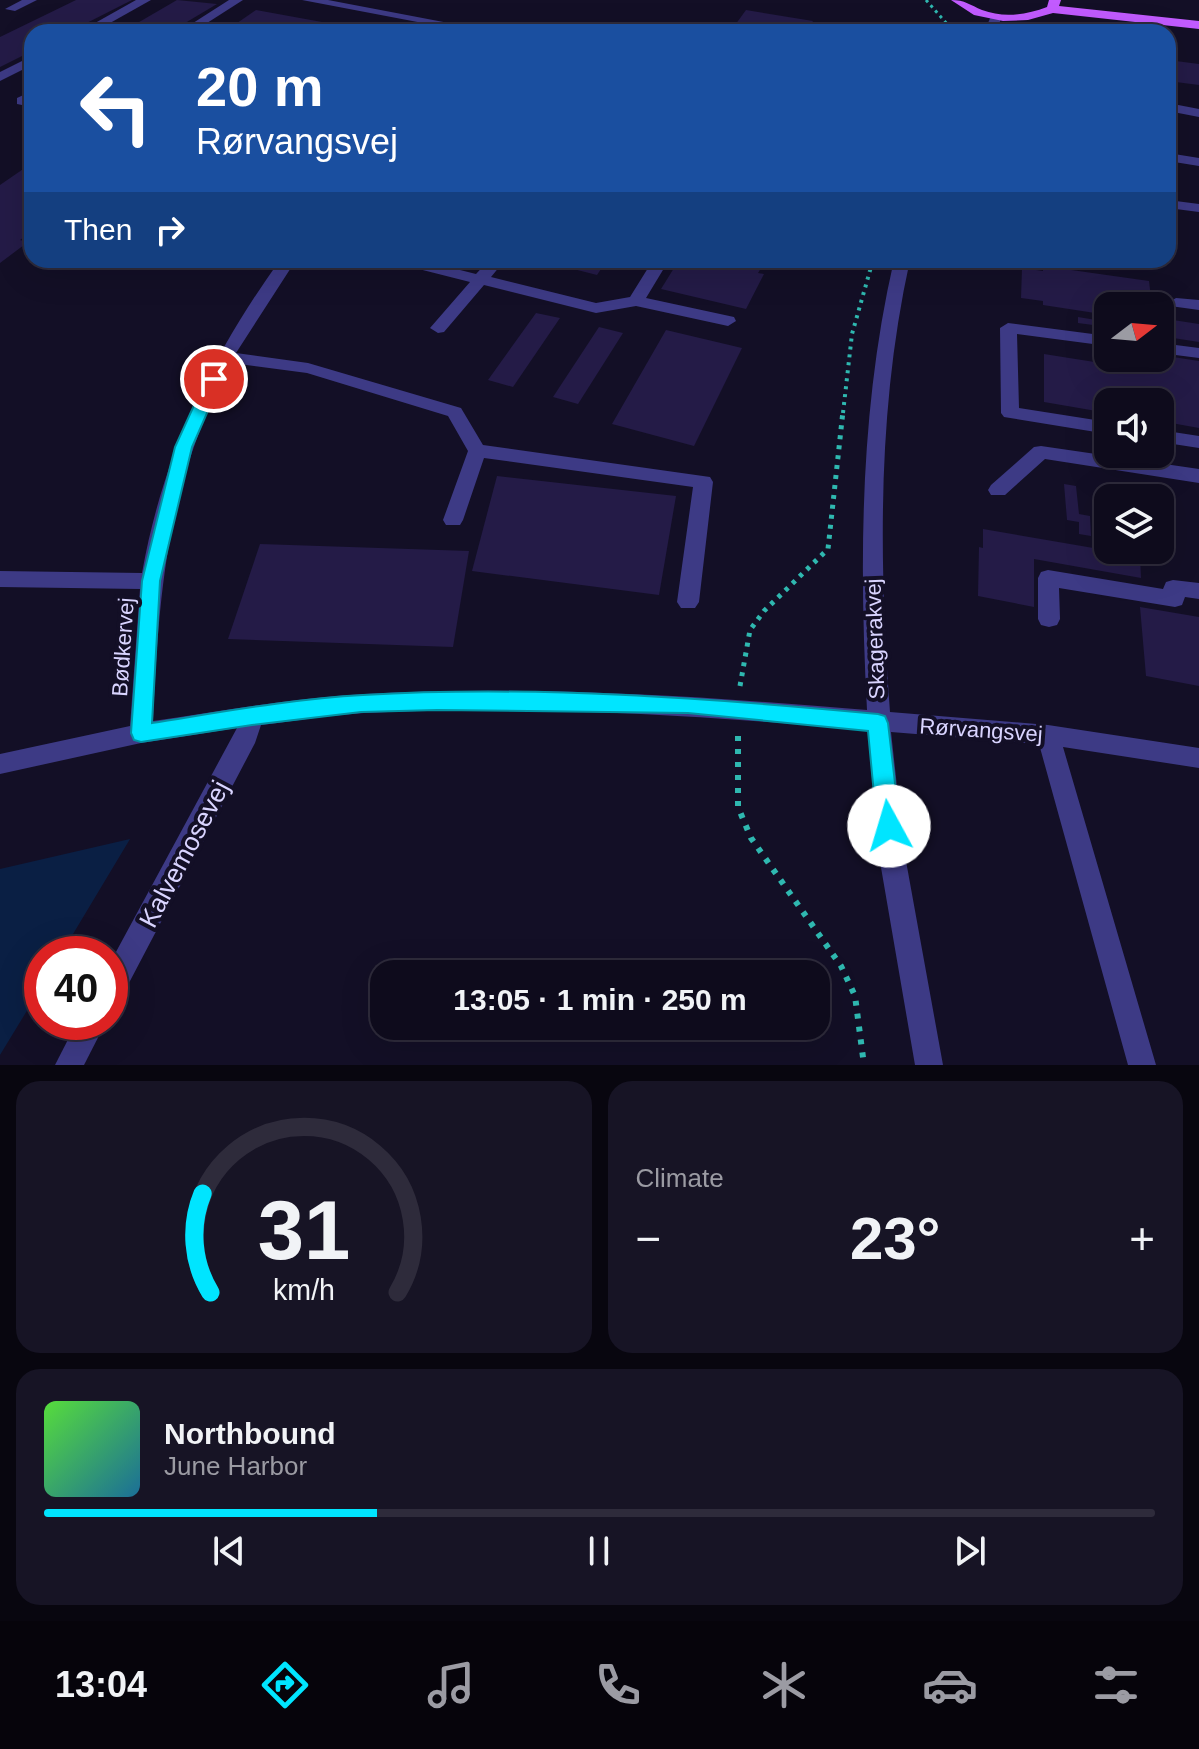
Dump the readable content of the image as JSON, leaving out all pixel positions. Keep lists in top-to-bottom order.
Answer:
{
  "streets": {
    "street": [
      "Skagerakvej",
      "Bødkervej",
      "Rørvangsvej",
      "Kalvemosevej"
    ]
  },
  "crossings": [
    ["Skagerakvej", "Rørvangsvej"],
    ["Bødkervej", "Rørvangsvej"],
    ["Rørvangsvej", "Kalvemosevej"]
  ],
  "north": "right",
  "page": {
    "turn": ["20 m", "Rørvangsvej"],
    "then": "Then",
    "limit": "40",
    "trip": "13:05 · 1 min · 250 m",
    "tile": "Climate",
    "heat": ["−", "23°", "+"],
    "song": ["Northbound", "June Harbor"],
    "tabs": "13:04",
    "gauge": ["31", "km/h"]
  }
}
